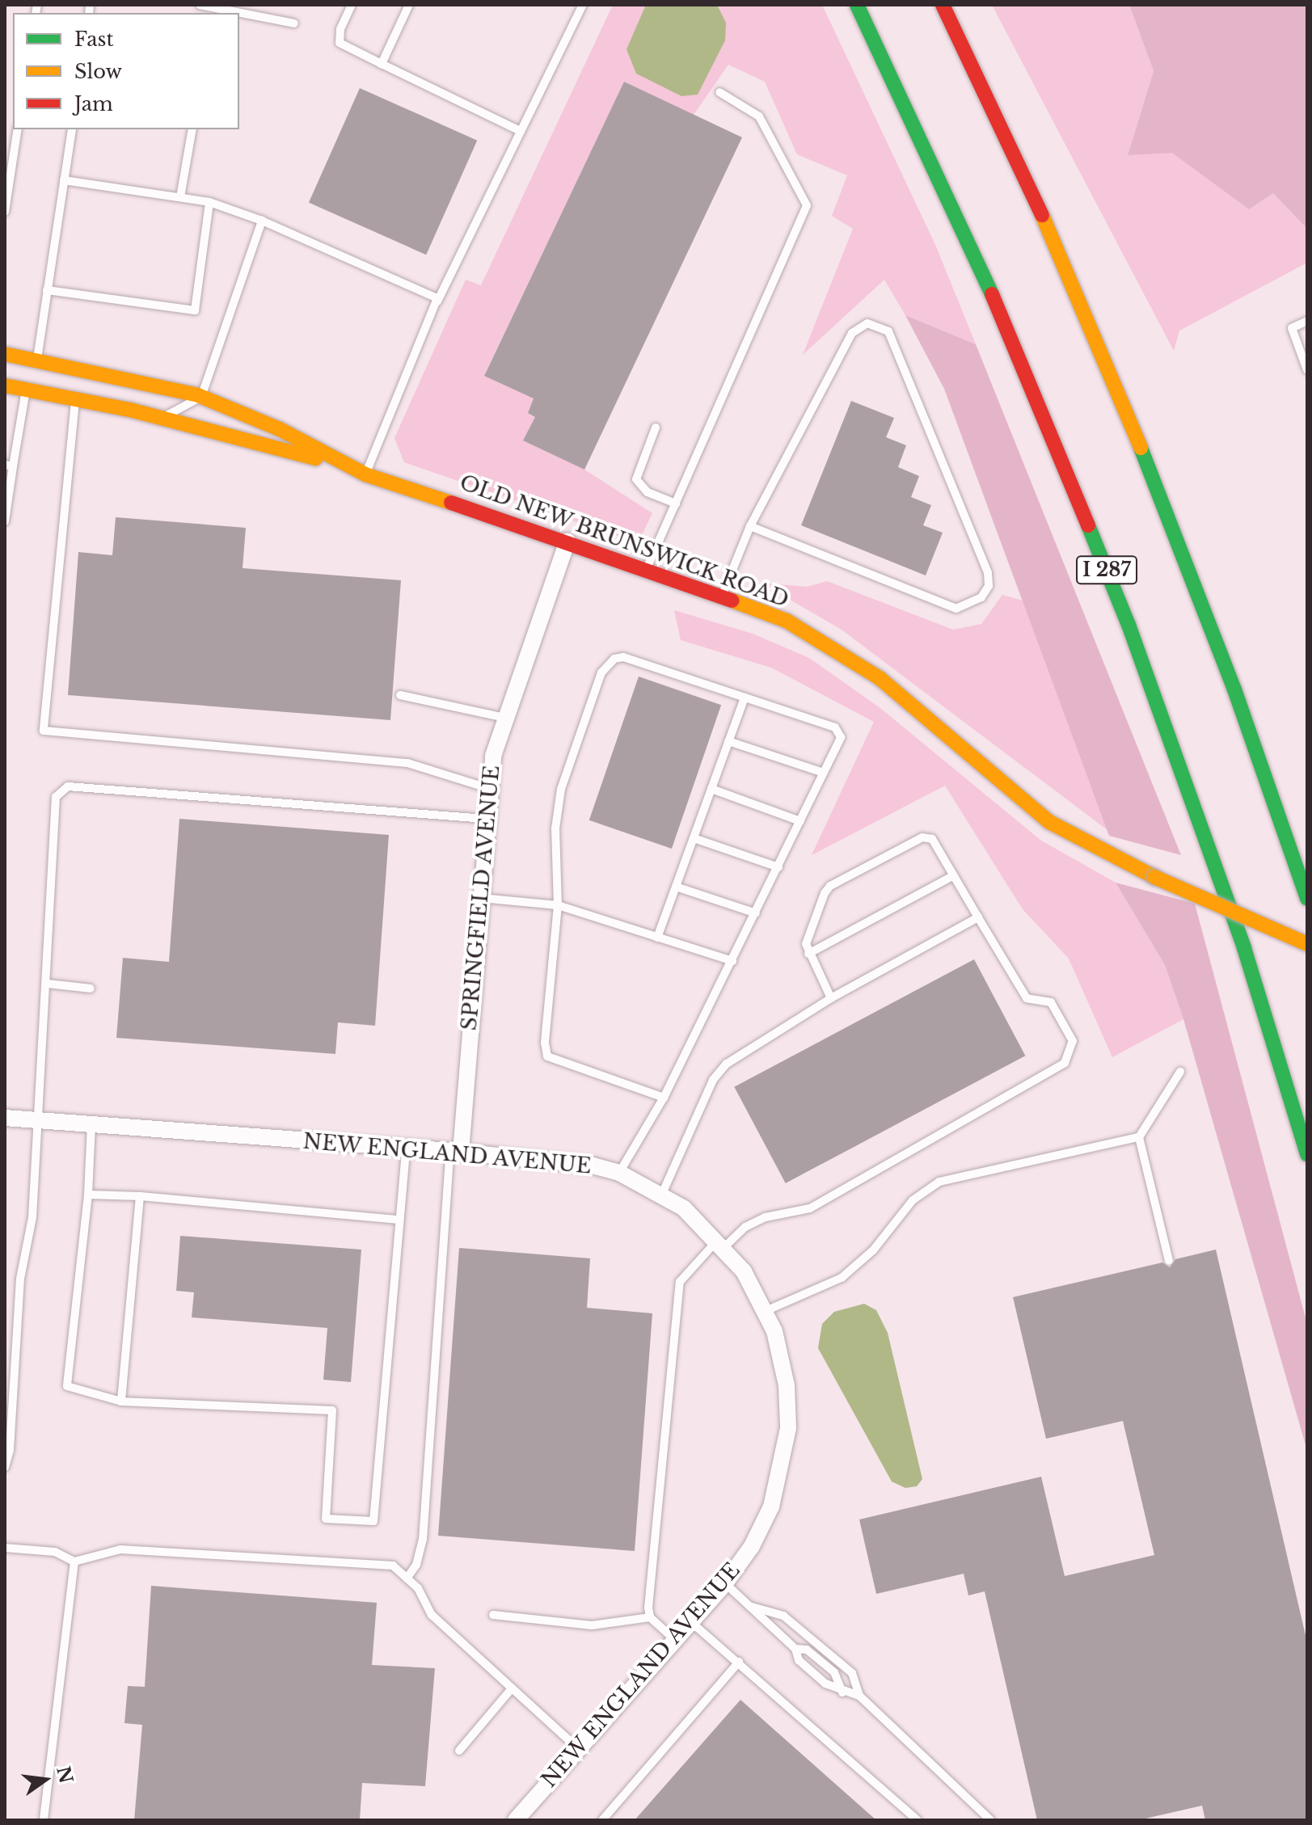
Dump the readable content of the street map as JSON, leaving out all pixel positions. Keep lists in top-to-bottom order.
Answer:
{
  "streets": {
    "main road": ["OLD NEW BRUNSWICK ROAD", "I 287"],
    "street": ["SPRINGFIELD AVENUE", "NEW ENGLAND AVENUE"]
  },
  "crossings": [
    ["OLD NEW BRUNSWICK ROAD", "SPRINGFIELD AVENUE"],
    ["SPRINGFIELD AVENUE", "NEW ENGLAND AVENUE"]
  ],
  "legend": ["Fast", "Slow", "Jam"],
  "north": "right"
}
